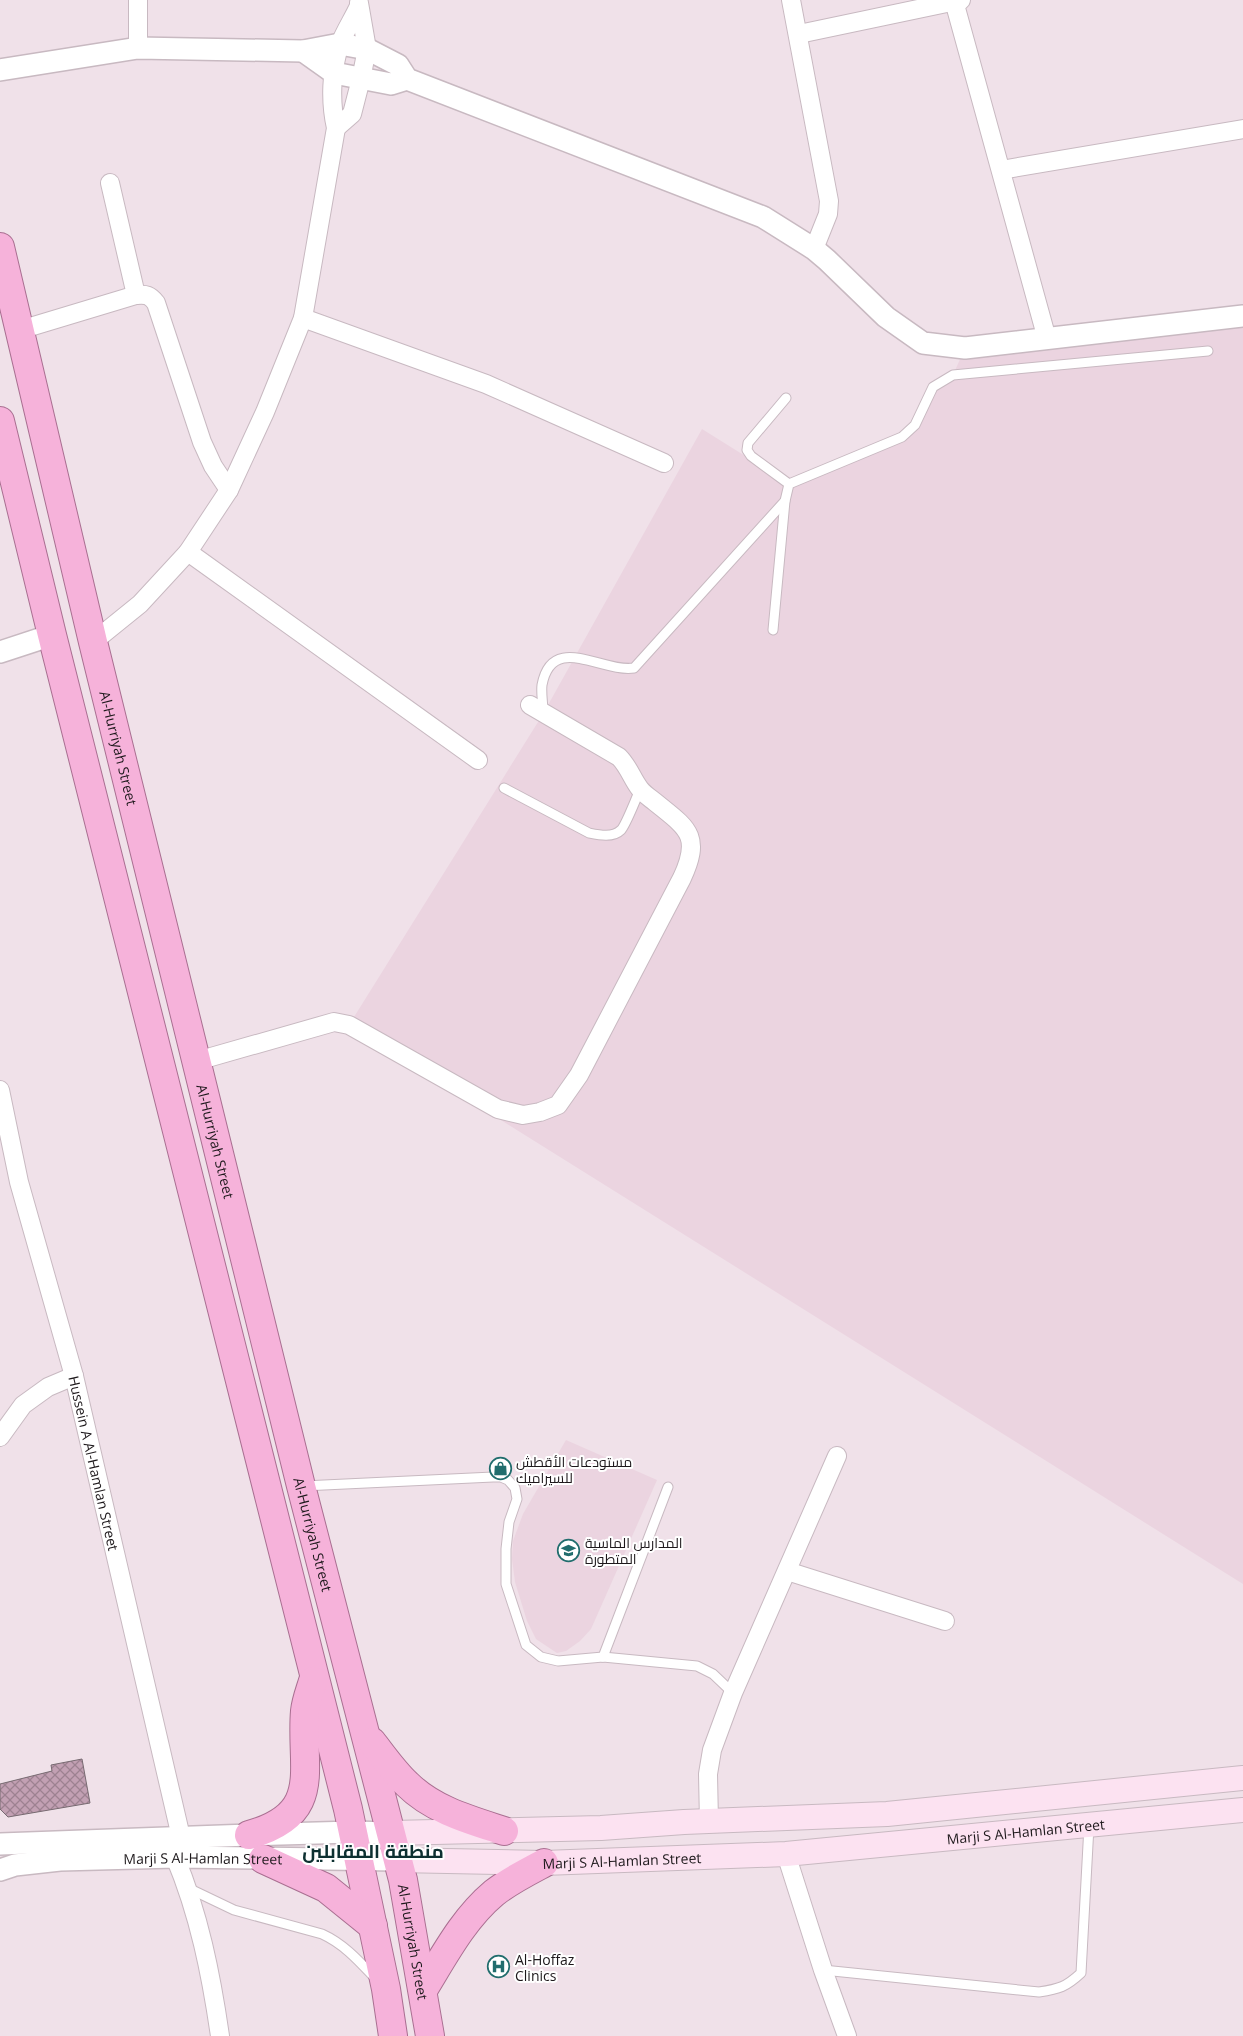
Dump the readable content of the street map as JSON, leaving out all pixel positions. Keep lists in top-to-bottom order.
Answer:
{
  "streets": {
    "highway": ["Al-Hurriyah Street"],
    "main road": ["Marji S Al-Hamlan Street"],
    "street": ["Hussein A Al-Hamlan Street"]
  },
  "crossings": [
    ["Al-Hurriyah Street", "Marji S Al-Hamlan Street"],
    ["Hussein A Al-Hamlan Street", "Marji S Al-Hamlan Street"]
  ],
  "districts": ["منطقة المقابلين"],
  "places": {
    "shop": ["مستودعات الأقطش للسيراميك"],
    "school or university": ["المدارس الماسية المتطورة"],
    "hospital": ["Al-Hoffaz Clinics"]
  }
}
